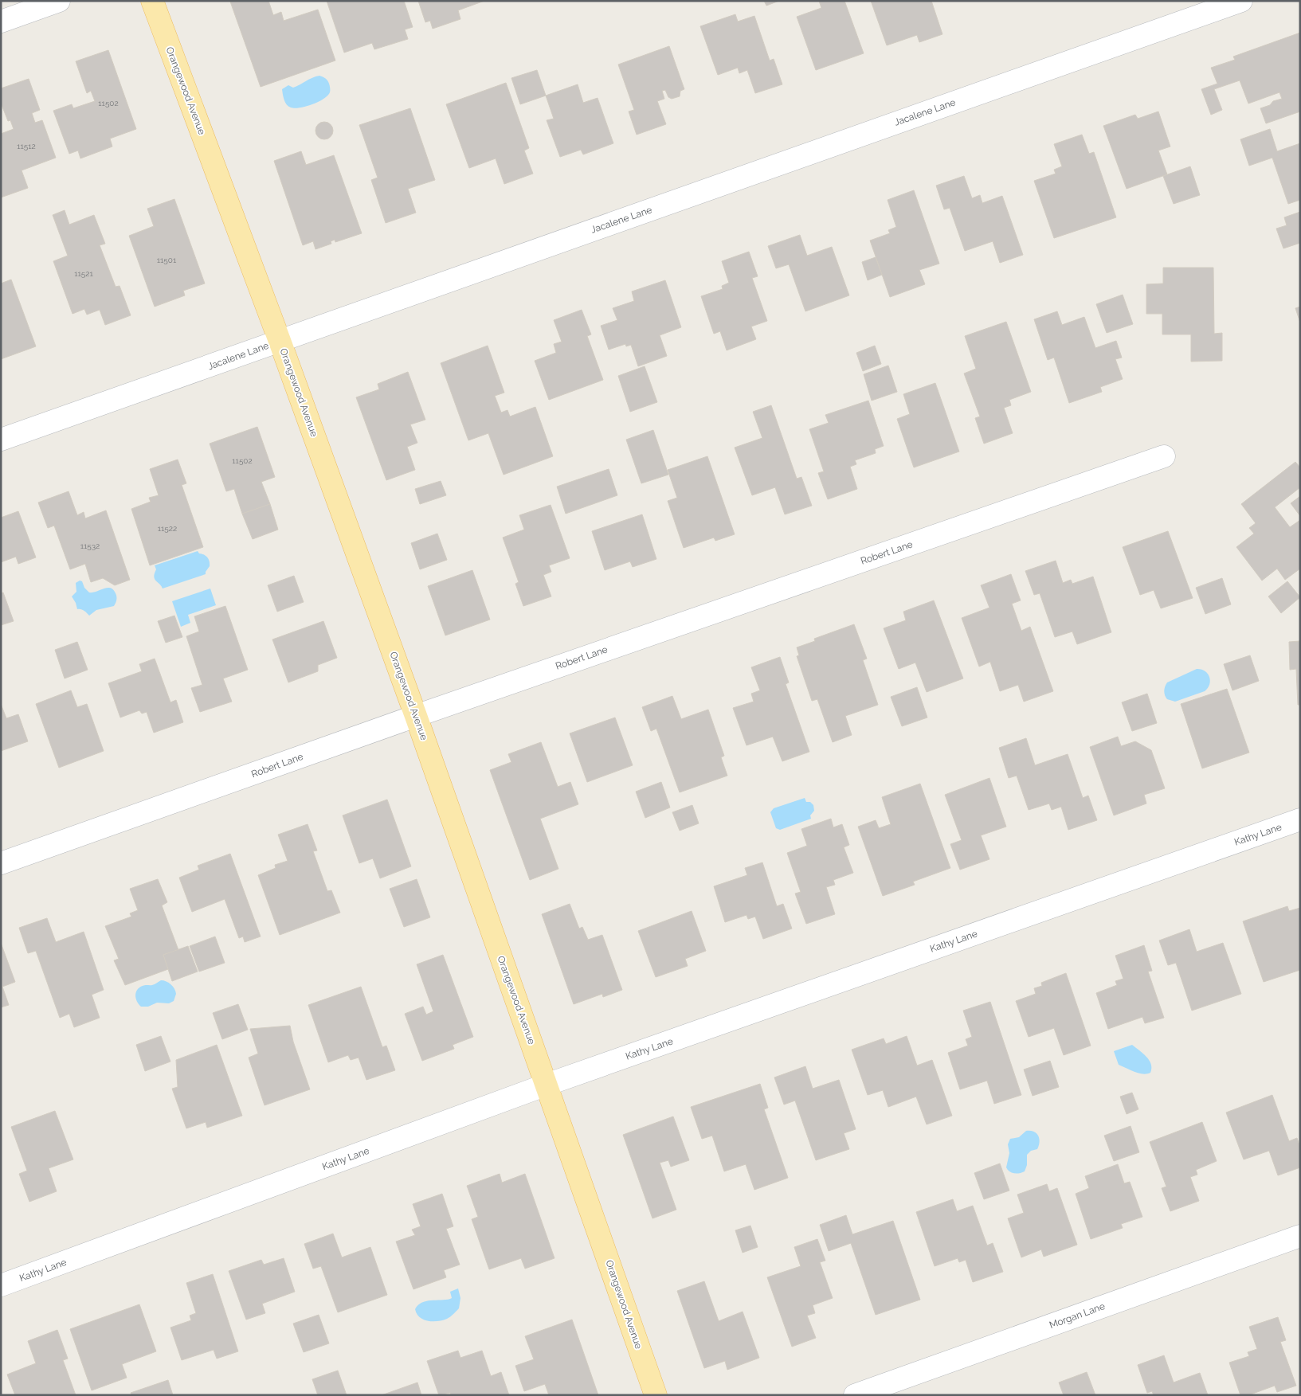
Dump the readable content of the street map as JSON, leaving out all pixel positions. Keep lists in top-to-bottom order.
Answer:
{
  "streets": {
    "main road": ["Orangewood Avenue"],
    "street": [
      "Jacalene Lane",
      "Robert Lane",
      "Kathy Lane",
      "Morgan Lane"
    ]
  },
  "crossings": [
    ["Orangewood Avenue", "Jacalene Lane"],
    ["Orangewood Avenue", "Robert Lane"],
    ["Orangewood Avenue", "Kathy Lane"]
  ],
  "house_numbers": [
    "11502",
    "11512",
    "11501",
    "11521",
    "11502",
    "11522",
    "11532"
  ]
}
